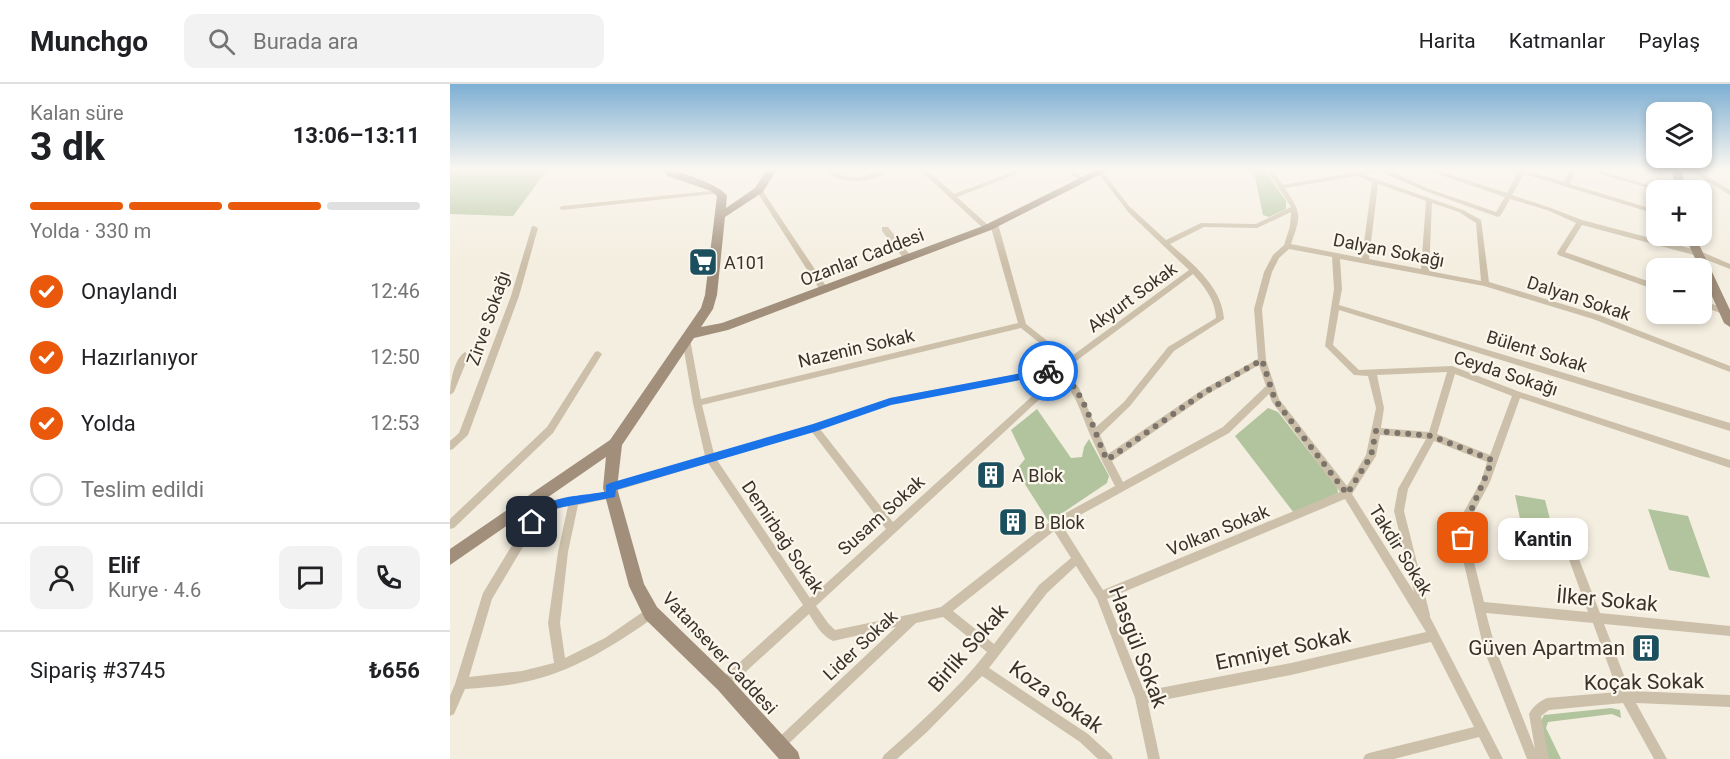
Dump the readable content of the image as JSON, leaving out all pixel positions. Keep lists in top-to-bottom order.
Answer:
{
  "streets": {
    "main road": ["Ozanlar Caddesi", "Vatansever Caddesi"],
    "street": [
      "Dalyan Sokağı",
      "Akyurt Sokak",
      "Dalyan Sokak",
      "Zirve Sokağı",
      "Nazenin Sokak",
      "Bülent Sokak",
      "Ceyda Sokağı",
      "Susam Sokak",
      "Volkan Sokak",
      "Demirbağ Sokak",
      "Takdir Sokak",
      "İlker Sokak",
      "Lider Sokak",
      "Hasgül Sokak",
      "Birlik Sokak",
      "Emniyet Sokak",
      "Koçak Sokak",
      "Koza Sokak"
    ]
  },
  "crossings": [
    ["Dalyan Sokağı", "Dalyan Sokak"],
    ["Dalyan Sokağı", "Ceyda Sokağı"],
    ["Dalyan Sokağı", "Takdir Sokak"],
    ["Ozanlar Caddesi", "Demirbağ Sokak"],
    ["Ozanlar Caddesi", "Vatansever Caddesi"],
    ["Akyurt Sokak", "Susam Sokak"],
    ["Nazenin Sokak", "Demirbağ Sokak"],
    ["Bülent Sokak", "Ceyda Sokağı"],
    ["Susam Sokak", "Demirbağ Sokak"],
    ["Susam Sokak", "Vatansever Caddesi"],
    ["Volkan Sokak", "Takdir Sokak"],
    ["Volkan Sokak", "Hasgül Sokak"],
    ["Demirbağ Sokak", "Lider Sokak"],
    ["Demirbağ Sokak", "Vatansever Caddesi"],
    ["Takdir Sokak", "Lider Sokak"],
    ["Takdir Sokak", "Emniyet Sokak"],
    ["Lider Sokak", "Hasgül Sokak"],
    ["Lider Sokak", "Vatansever Caddesi"],
    ["Hasgül Sokak", "Birlik Sokak"],
    ["Hasgül Sokak", "Emniyet Sokak"],
    ["Birlik Sokak", "Koza Sokak"]
  ],
  "places": {
    "supermarket": ["A101"],
    "building": ["A Blok", "B Blok", "Güven Apartman"],
    "other": ["Kantin"]
  },
  "page": {
    "header": "Munchgo",
    "search": "Burada ara",
    "nav": ["Harita", "Katmanlar", "Paylaş"],
    "heading": ["3 dk", "Kalan süre", "13:06–13:11"],
    "panel": [
      "Elif",
      "Kurye · 4.6",
      "Sipariş #3745",
      "₺656"
    ],
    "map_buttons": ["+", "−"],
    "bar": "Yolda · 330 m",
    "list": [
      ["Onaylandı", "12:46"],
      ["Hazırlanıyor", "12:50"],
      ["Yolda", "12:53"],
      "Teslim edildi"
    ],
    "bubble": "Kantin"
  }
}
